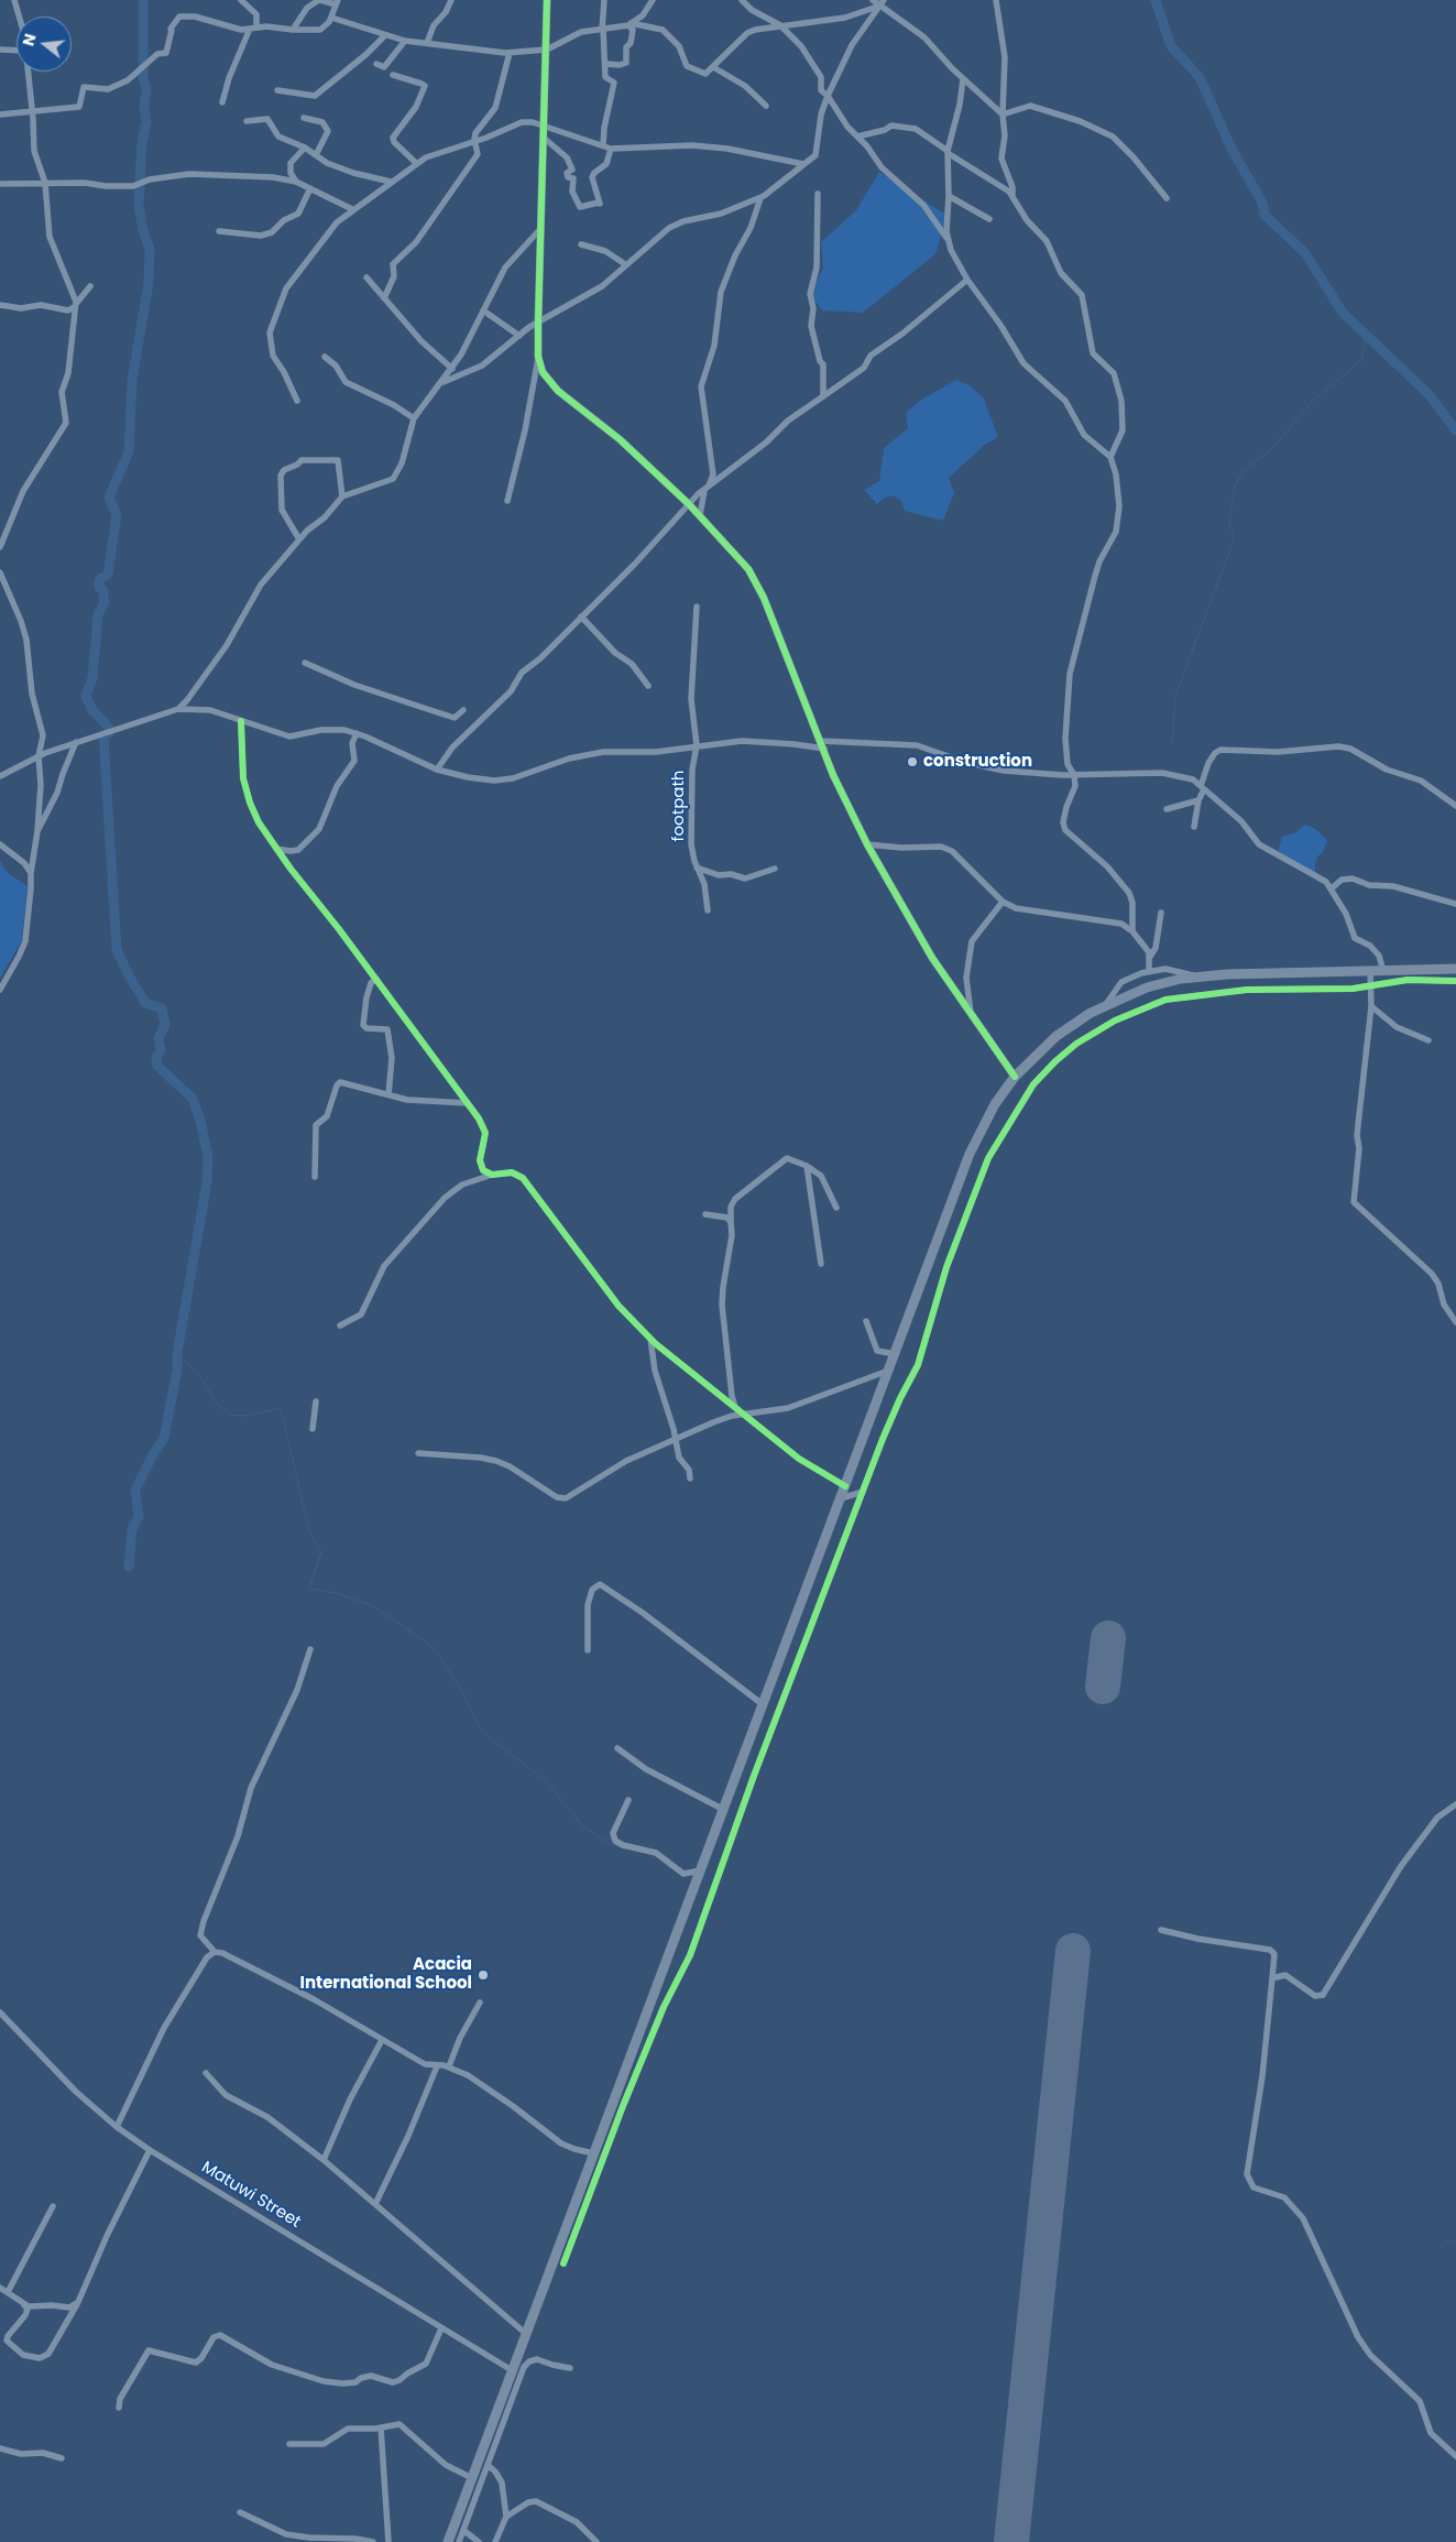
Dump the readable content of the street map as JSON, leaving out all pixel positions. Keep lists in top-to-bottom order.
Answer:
{
  "streets": {
    "street": ["footpath", "Matuwi Street"]
  },
  "places": ["construction", "Acacia International School"],
  "north": "left"
}
